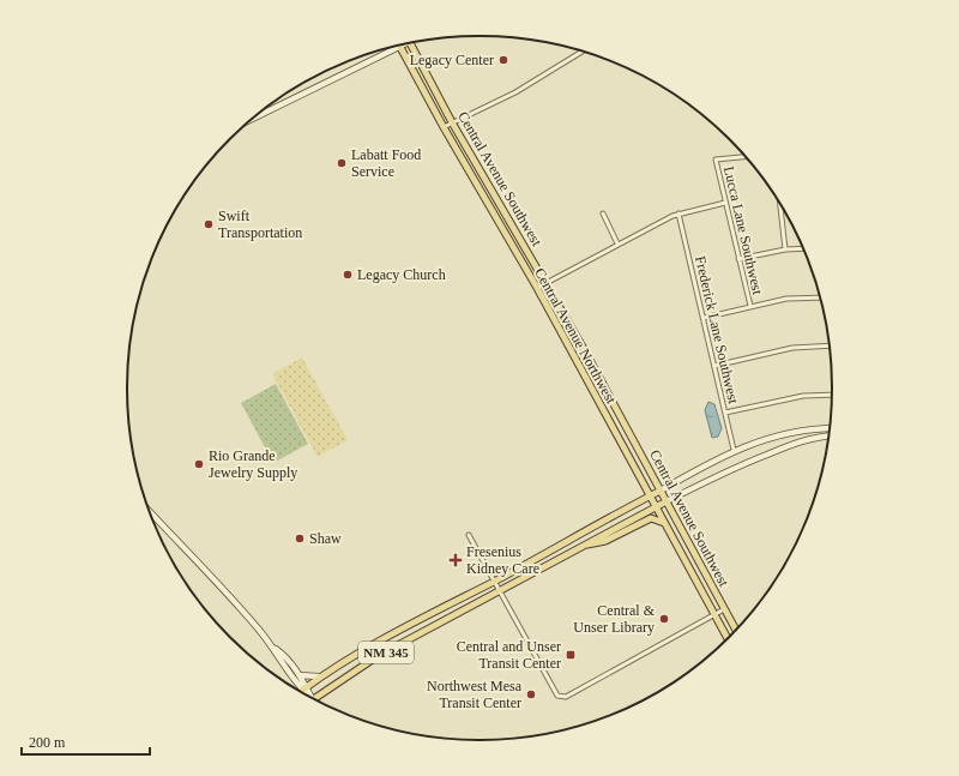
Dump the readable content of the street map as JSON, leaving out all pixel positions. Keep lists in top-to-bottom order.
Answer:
{
  "streets": {
    "main road": ["Central Avenue Southwest", "Central Avenue Northwest", "NM 345"],
    "street": ["Lucca Lane Southwest", "Frederick Lane Southwest"]
  },
  "crossings": [
    ["Central Avenue Southwest", "NM 345"],
    ["Central Avenue Northwest", "NM 345"]
  ],
  "places": {
    "other": [
      "Legacy Center",
      "Labatt Food Service",
      "Swift Transportation",
      "Legacy Church",
      "Rio Grande Jewelry Supply",
      "Shaw",
      "Central & Unser Library",
      "Northwest Mesa Transit Center"
    ],
    "health": ["Fresenius Kidney Care"],
    "transit": ["Central and Unser Transit Center"]
  },
  "scale_bar": "200 m"
}
